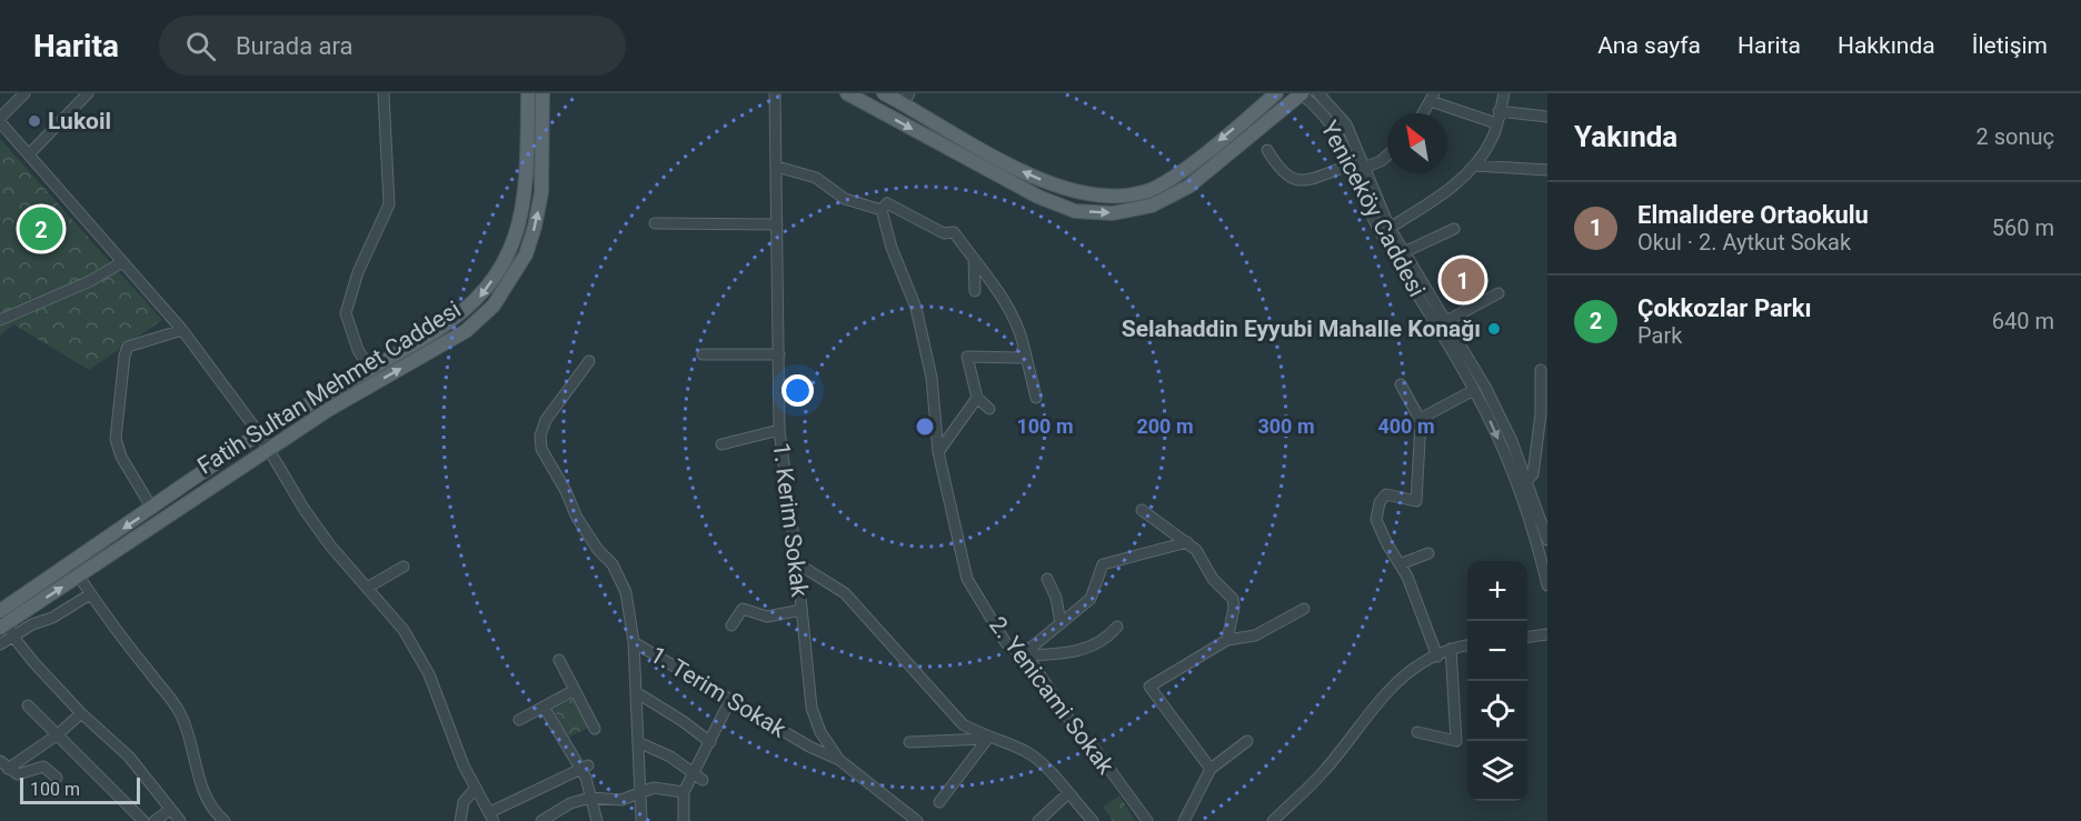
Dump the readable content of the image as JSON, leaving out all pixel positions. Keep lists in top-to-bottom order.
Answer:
{
  "streets": {
    "main road": ["Fatih Sultan Mehmet Caddesi"],
    "street": [
      "Yeniceköy Caddesi",
      "1. Kerim Sokak",
      "1. Terim Sokak",
      "2. Yenicami Sokak"
    ]
  },
  "crossings": [
    ["1. Kerim Sokak", "1. Terim Sokak"]
  ],
  "places": ["Lukoil", "Selahaddin Eyyubi Mahalle Konağı"],
  "scale_bar": "100 m",
  "north": "top left",
  "page": {
    "header": "Harita",
    "search": "Burada ara",
    "nav": [
      "Ana sayfa",
      "Harita",
      "Hakkında",
      "İletişim"
    ],
    "heading": ["Yakında", "2 sonuç"],
    "list": [
      {
        "mark": "1",
        "name": "Elmalıdere Ortaokulu",
        "note": "Okul · 2. Aytkut Sokak",
        "value": "560 m"
      },
      {
        "mark": "2",
        "name": "Çokkozlar Parkı",
        "note": "Park",
        "value": "640 m"
      }
    ],
    "pins": ["2", "1"],
    "map_buttons": ["+", "−"],
    "scale": "100 m"
  },
  "rings": [
    "100 m",
    "200 m",
    "300 m",
    "400 m"
  ]
}
